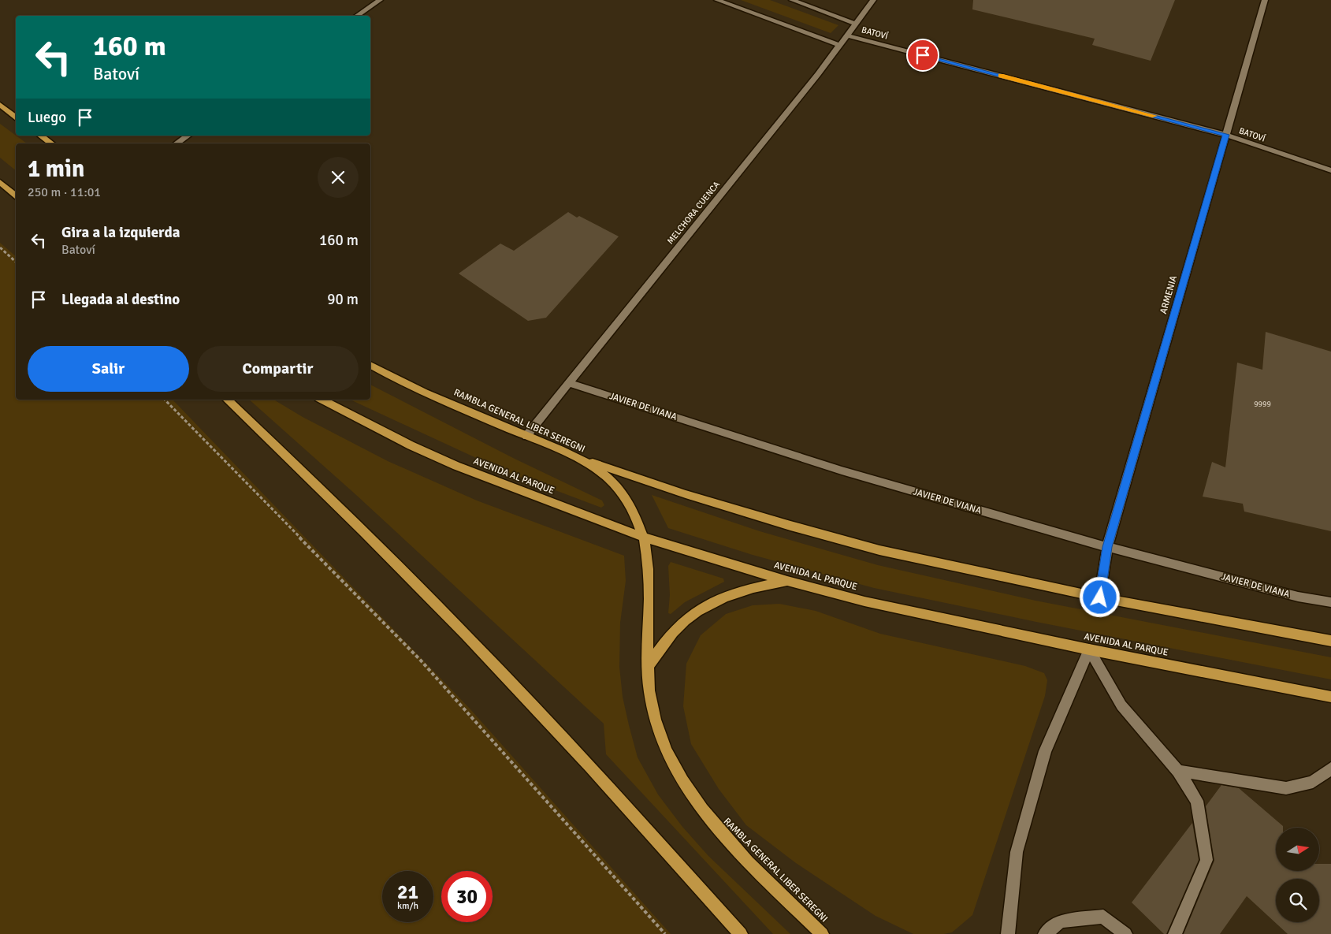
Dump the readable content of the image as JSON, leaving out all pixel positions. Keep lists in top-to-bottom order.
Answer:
{
  "streets": {
    "main road": ["RAMBLA GENERAL LIBER SEREGNI", "AVENIDA AL PARQUE"],
    "street": [
      "BATOVÍ",
      "MELCHORA CUENCA",
      "ARMENIA",
      "JAVIER DE VIANA"
    ]
  },
  "crossings": [
    ["BATOVÍ", "MELCHORA CUENCA"],
    ["BATOVÍ", "ARMENIA"],
    ["MELCHORA CUENCA", "JAVIER DE VIANA"],
    ["MELCHORA CUENCA", "RAMBLA GENERAL LIBER SEREGNI"],
    ["ARMENIA", "JAVIER DE VIANA"],
    ["RAMBLA GENERAL LIBER SEREGNI", "AVENIDA AL PARQUE"]
  ],
  "house_numbers": ["9999"],
  "north": "right",
  "page": {
    "turn": ["160 m", "Batoví"],
    "then": "Luego",
    "heading": ["1 min", "250 m · 11:01"],
    "list": [
      {
        "name": "Gira a la izquierda",
        "note": "Batoví",
        "value": "160 m"
      },
      {
        "name": "Llegada al destino",
        "value": "90 m"
      }
    ],
    "buttons": ["Salir", "Compartir"],
    "speed": "21 km/h",
    "limit": "30"
  }
}
